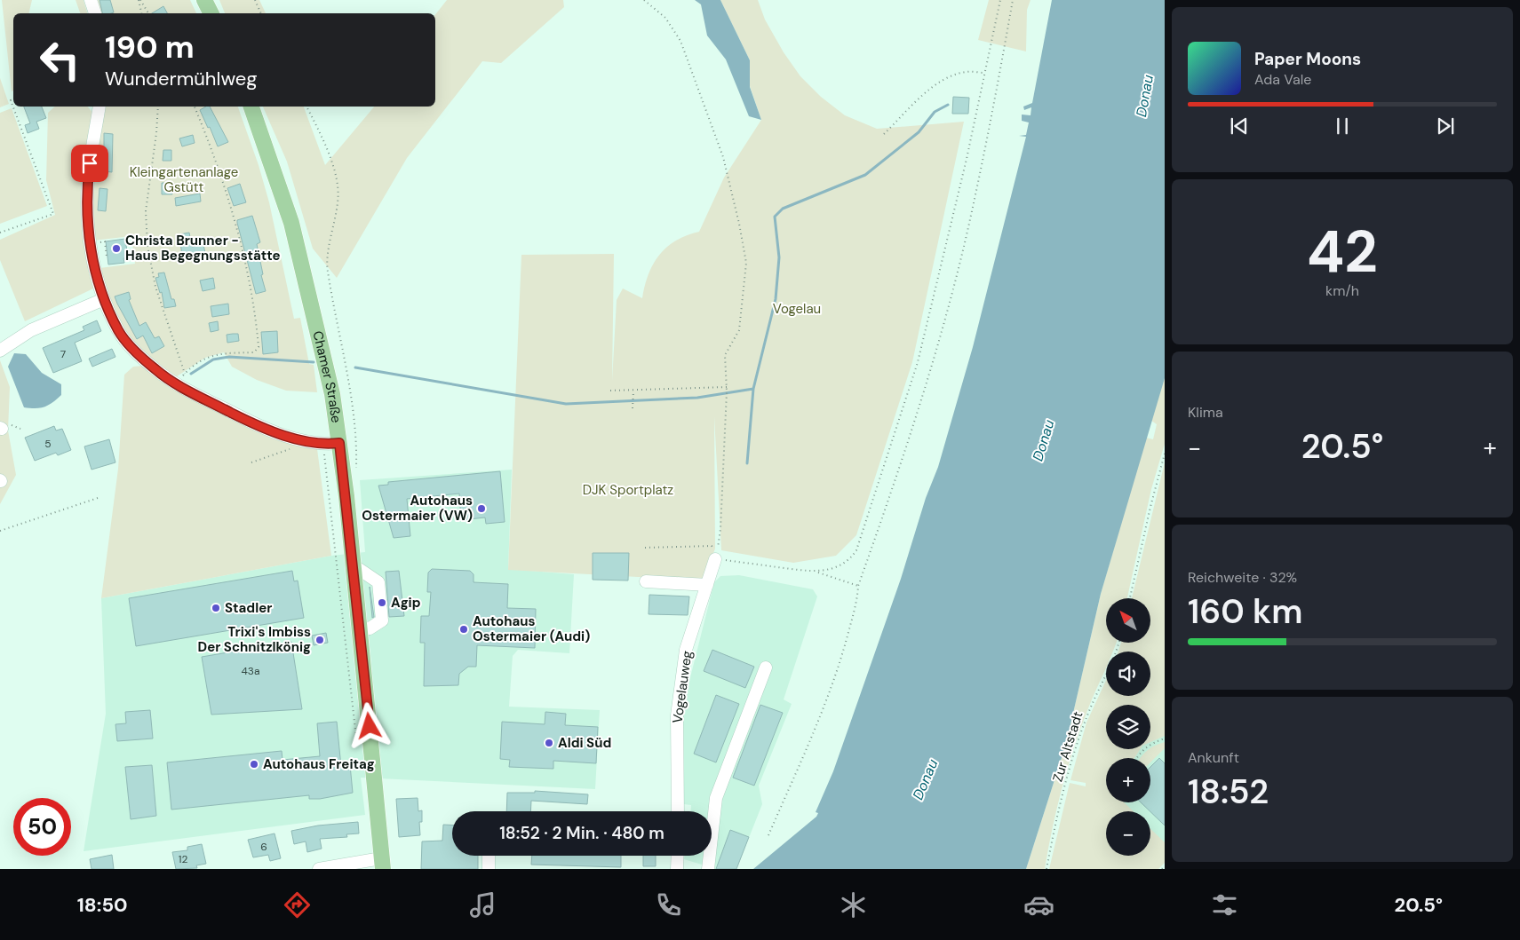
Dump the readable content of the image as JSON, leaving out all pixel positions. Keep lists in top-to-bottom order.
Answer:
{
  "streets": {
    "main road": ["Chamer Straße"],
    "street": ["Vogelauweg"],
    "path": ["Zur Altstadt"]
  },
  "water": ["Donau"],
  "parks": ["Kleingartenanlage Gstütt", "Vogelau", "DJK Sportplatz"],
  "places": [
    "Christa Brunner - Haus Begegnungsstätte",
    "Autohaus Ostermaier (VW)",
    "Agip",
    "Stadler",
    "Autohaus Ostermaier (Audi)",
    "Trixi's Imbiss Der Schnitzlkönig",
    "Aldi Süd",
    "Autohaus Freitag"
  ],
  "house_numbers": [
    "7",
    "5",
    "43a",
    "6",
    "12"
  ],
  "north": "top left",
  "page": {
    "turn": ["190 m", "Wundermühlweg"],
    "song": ["Paper Moons", "Ada Vale"],
    "tile": [
      ["42", "km/h"],
      "Klima",
      ["Reichweite · 32%", "160 km"],
      ["Ankunft", "18:52"]
    ],
    "heat": ["−", "20.5°", "+"],
    "map_buttons": ["+", "−"],
    "limit": "50",
    "trip": "18:52 · 2 Min. · 480 m",
    "tabs": ["18:50", "20.5°"]
  }
}
